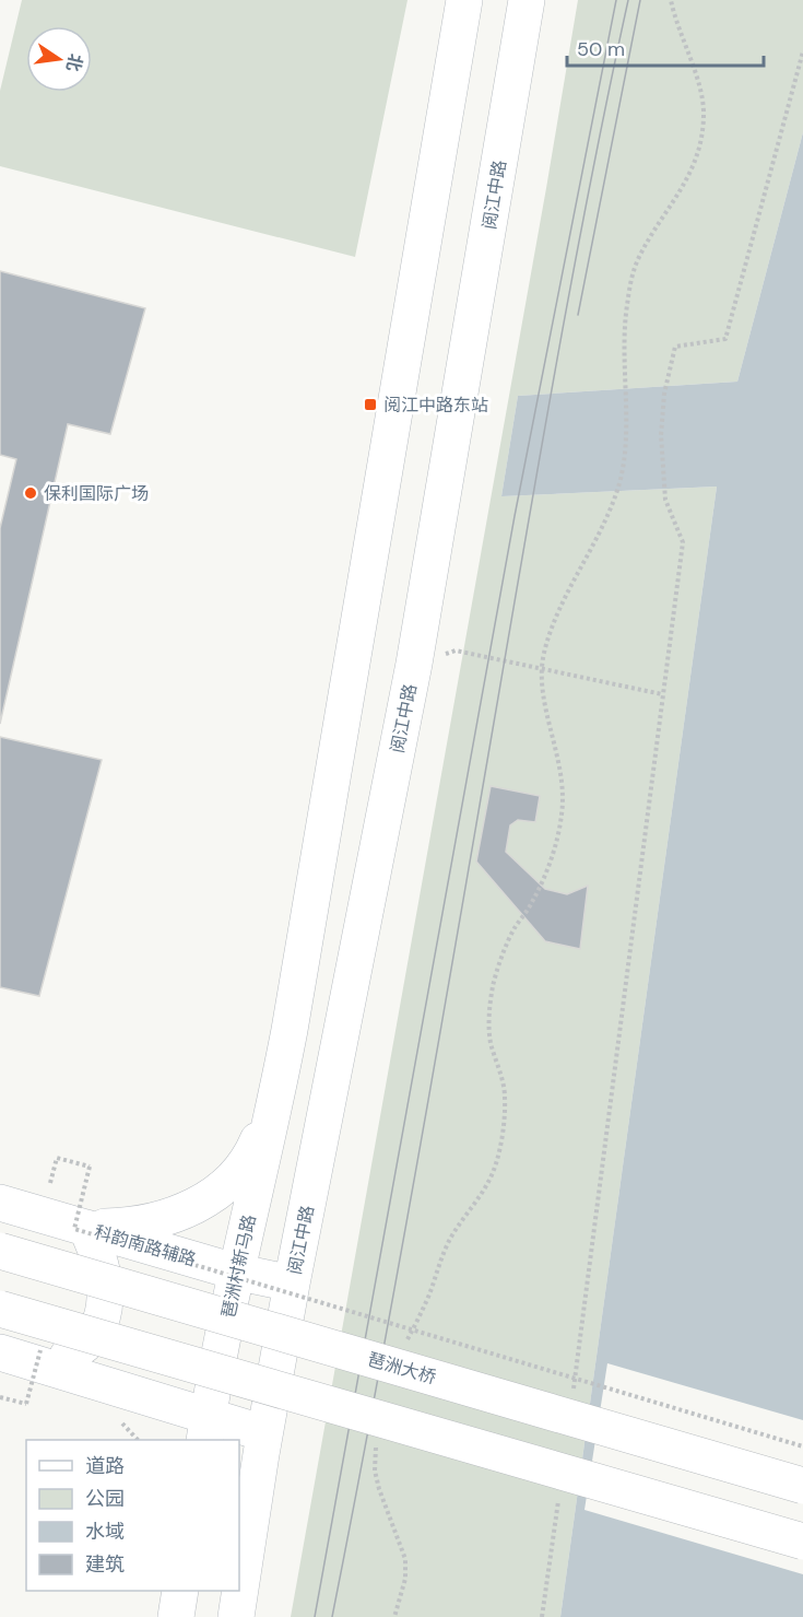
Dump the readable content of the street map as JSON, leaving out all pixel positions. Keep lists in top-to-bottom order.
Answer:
{
  "streets": {
    "main road": [
      "阅江中路",
      "科韵南路辅路",
      "琶洲村新马路",
      "琶洲大桥"
    ]
  },
  "crossings": [
    ["阅江中路", "科韵南路辅路"],
    ["科韵南路辅路", "琶洲村新马路"]
  ],
  "places": {
    "transit": ["阅江中路东站"],
    "other": ["保利国际广场"]
  },
  "legend": [
    "道路",
    "公园",
    "水域",
    "建筑"
  ],
  "scale_bar": "50 m",
  "north": "right"
}
